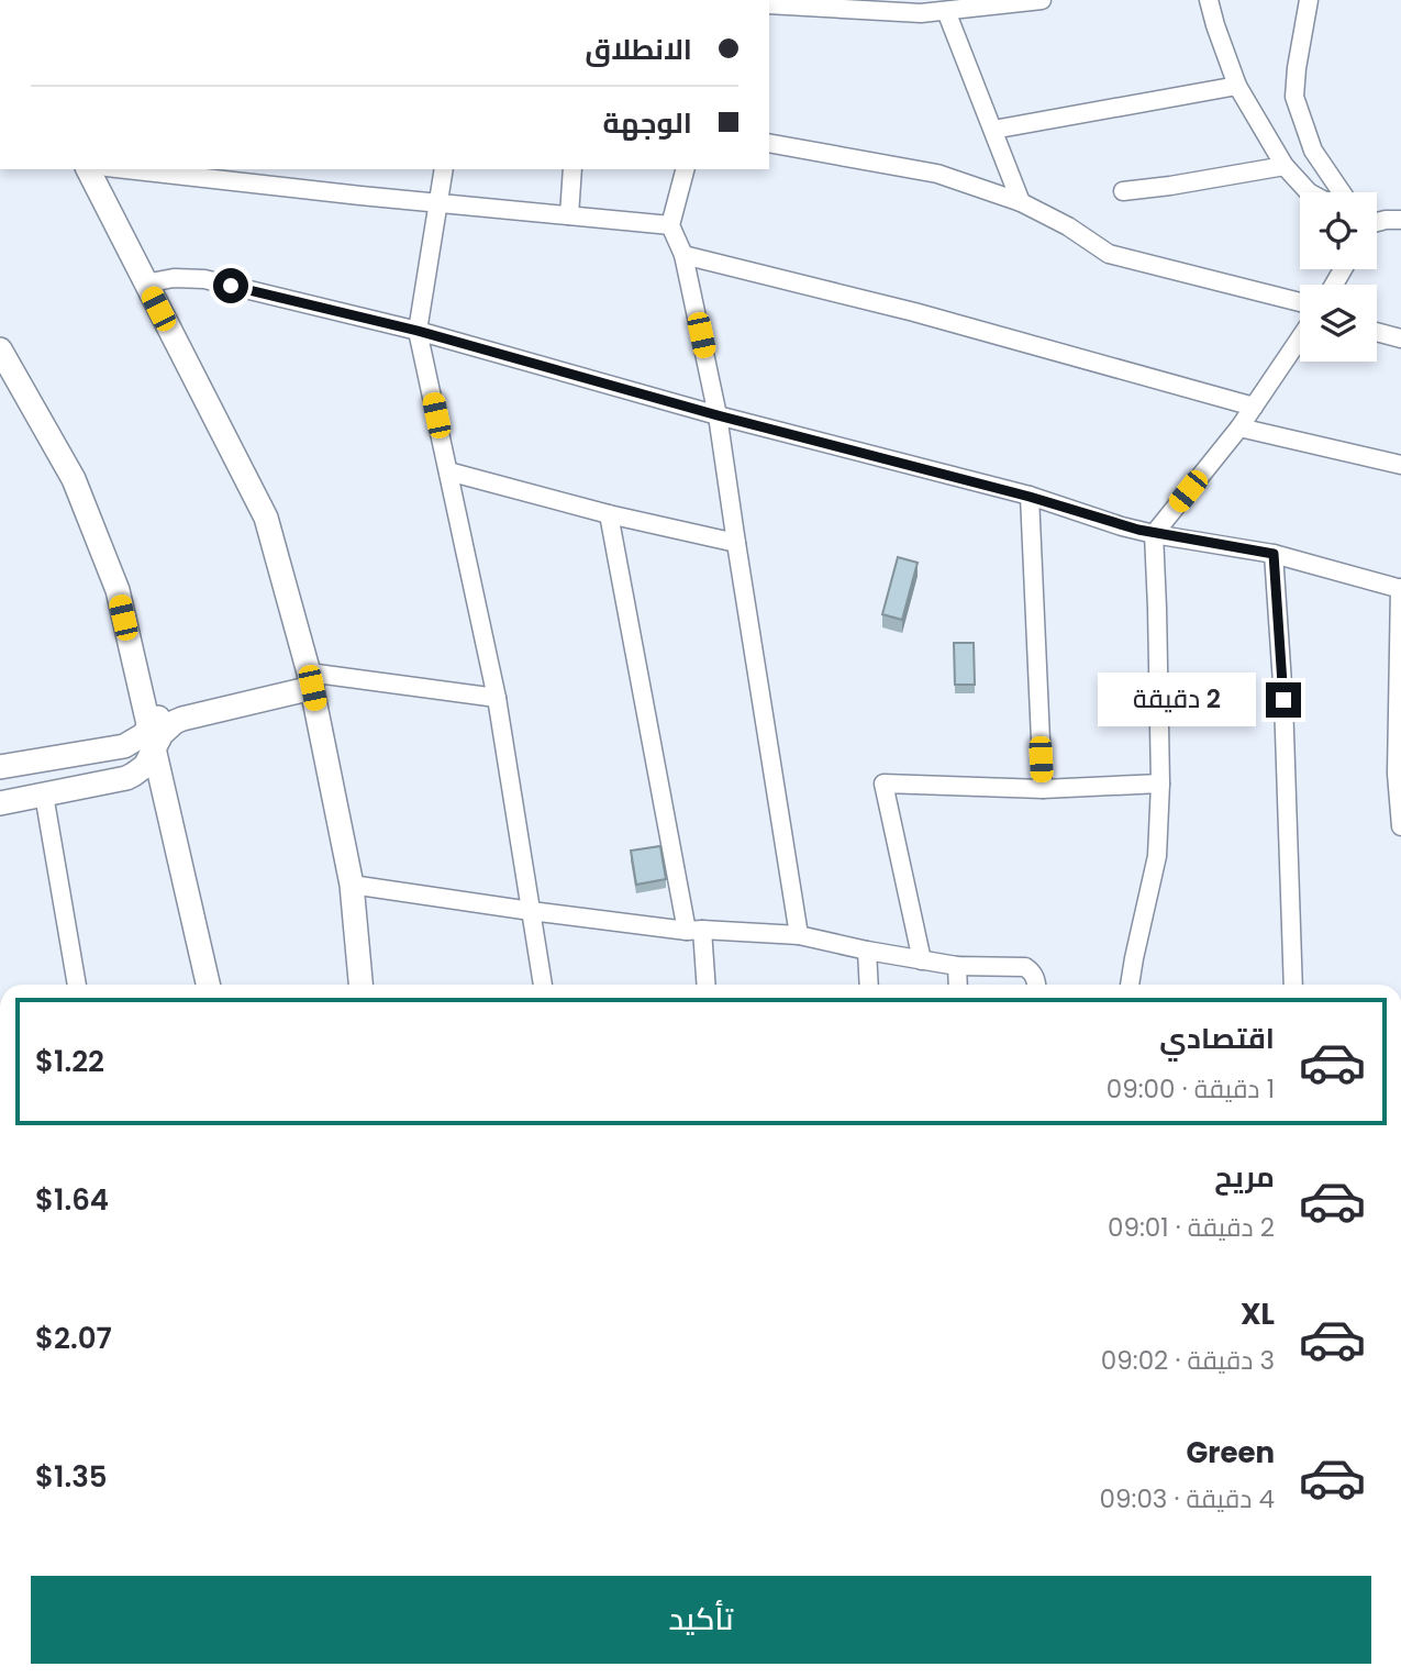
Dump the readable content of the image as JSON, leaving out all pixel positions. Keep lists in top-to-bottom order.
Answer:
{
  "page": {
    "banner": ["الانطلاق", "الوجهة"],
    "bubble": "2 دقيقة",
    "list": [
      {
        "name": "اقتصادي",
        "note": "1 دقيقة · 09:00",
        "value": "$1.22"
      },
      {
        "name": "مريح",
        "note": "2 دقيقة · 09:01",
        "value": "$1.64"
      },
      {
        "name": "XL",
        "note": "3 دقيقة · 09:02",
        "value": "$2.07"
      },
      {
        "name": "Green",
        "note": "4 دقيقة · 09:03",
        "value": "$1.35"
      }
    ],
    "buttons": "تأكيد"
  }
}
